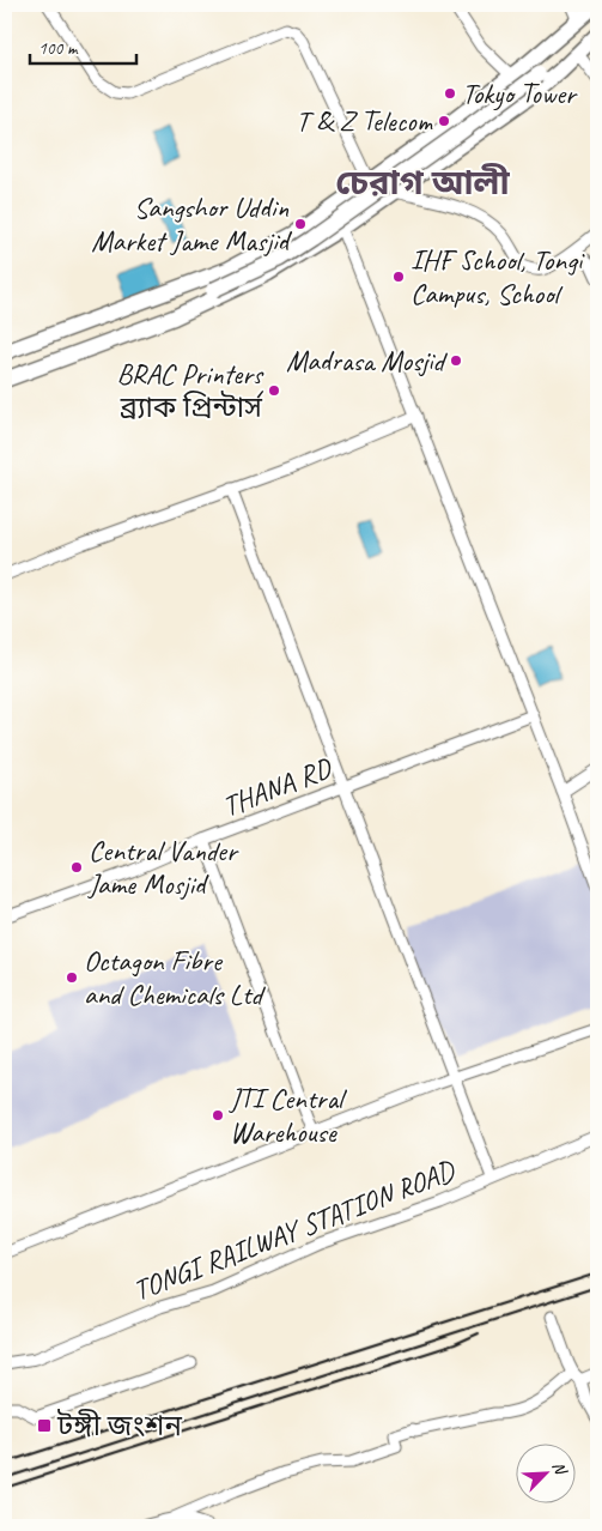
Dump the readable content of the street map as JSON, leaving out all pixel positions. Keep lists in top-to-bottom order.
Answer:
{
  "streets": {
    "street": ["THANA RD", "TONGI RAILWAY STATION ROAD"]
  },
  "districts": ["চেরাগ আলী"],
  "places": {
    "other": [
      "Tokyo Tower",
      "T & Z Telecom",
      "Sangshor Uddin Market Jame Masjid",
      "IHF School, Tongi Campus, School",
      "Madrasa Mosjid",
      "BRAC Printers ব্র্যাক প্রিন্টার্স",
      "Central Vander Jame Mosjid",
      "Octagon Fibre and Chemicals Ltd",
      "JTI Central Warehouse"
    ],
    "transit": ["টঙ্গী জংশন"]
  },
  "scale_bar": "100 m",
  "north": "top right"
}
